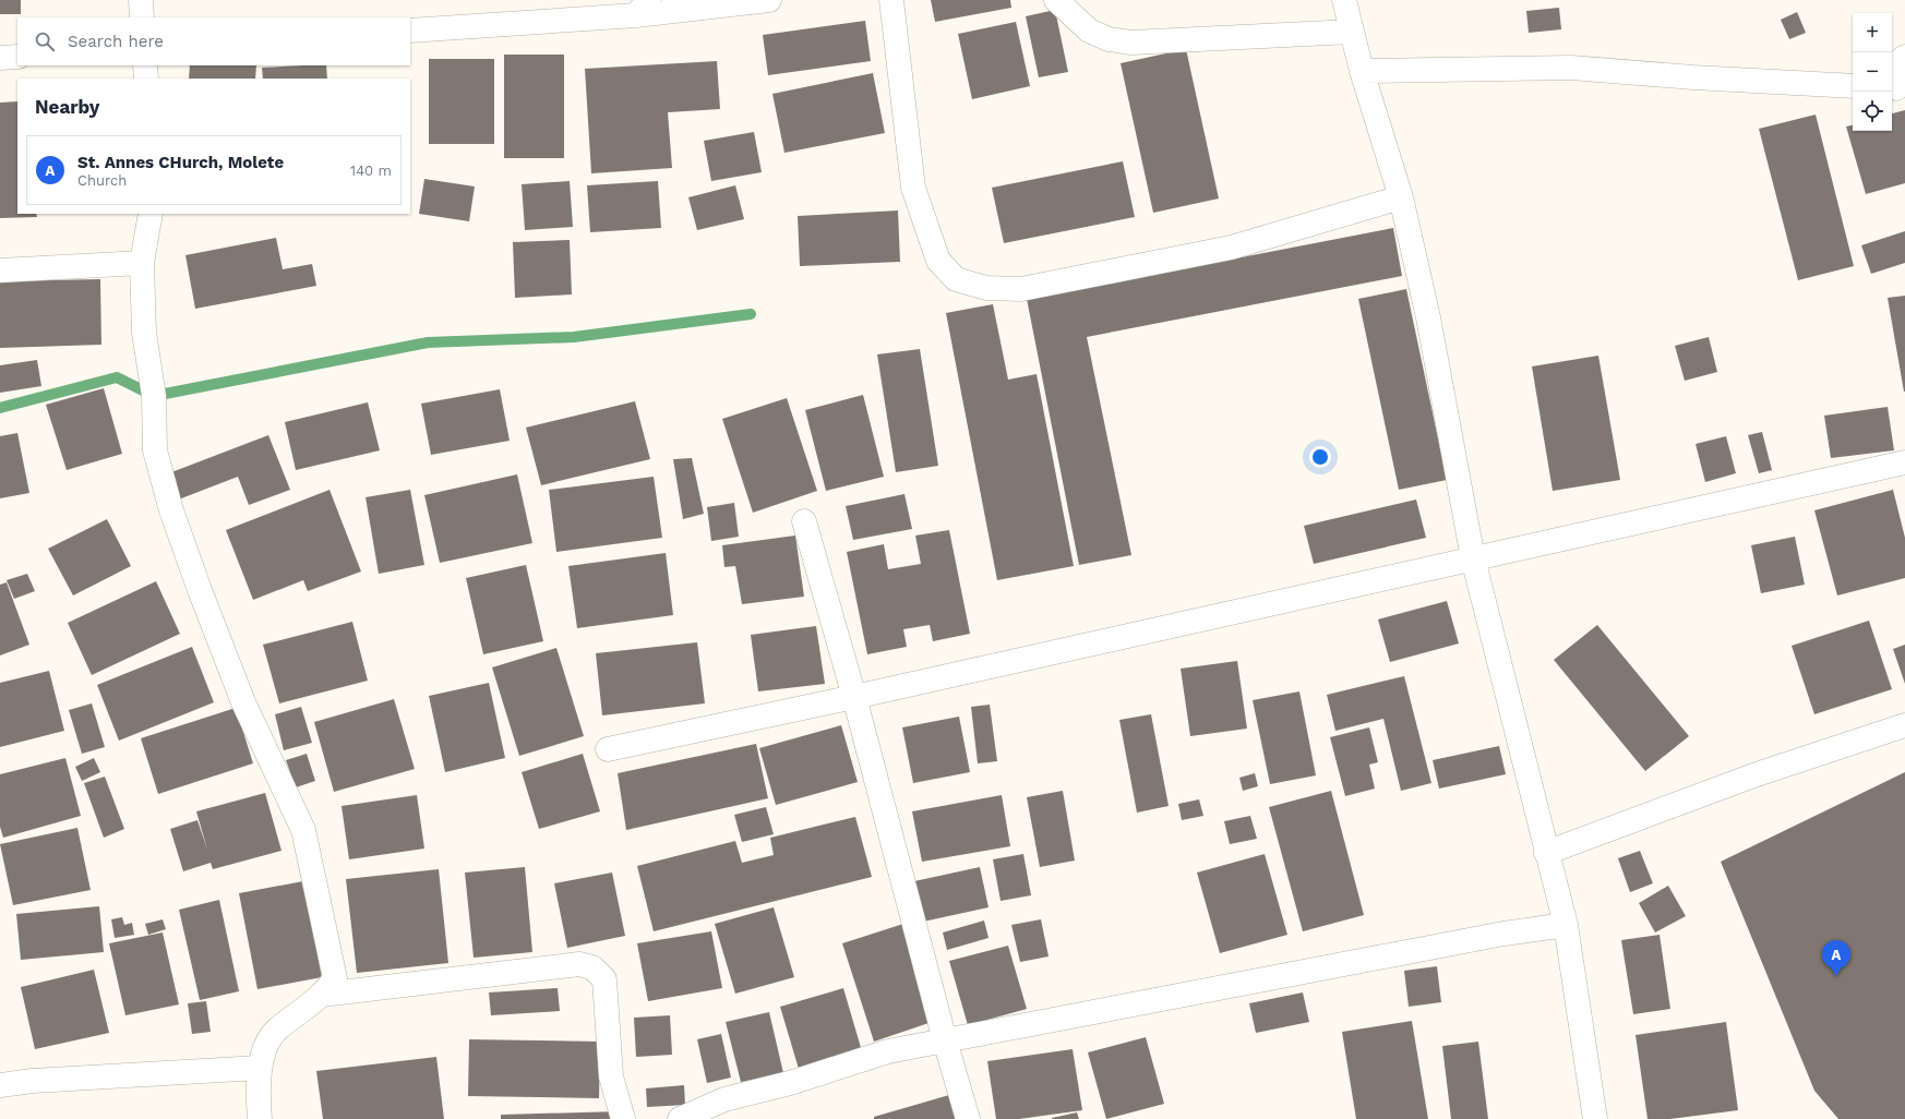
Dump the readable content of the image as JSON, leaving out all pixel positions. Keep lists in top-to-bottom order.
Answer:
{
  "page": {
    "map_buttons": ["+", "−"],
    "search": "Search here",
    "heading": "Nearby",
    "list": [
      {
        "mark": "A",
        "name": "St. Annes CHurch, Molete",
        "note": "Church",
        "value": "140 m"
      }
    ],
    "pins": "A"
  }
}
